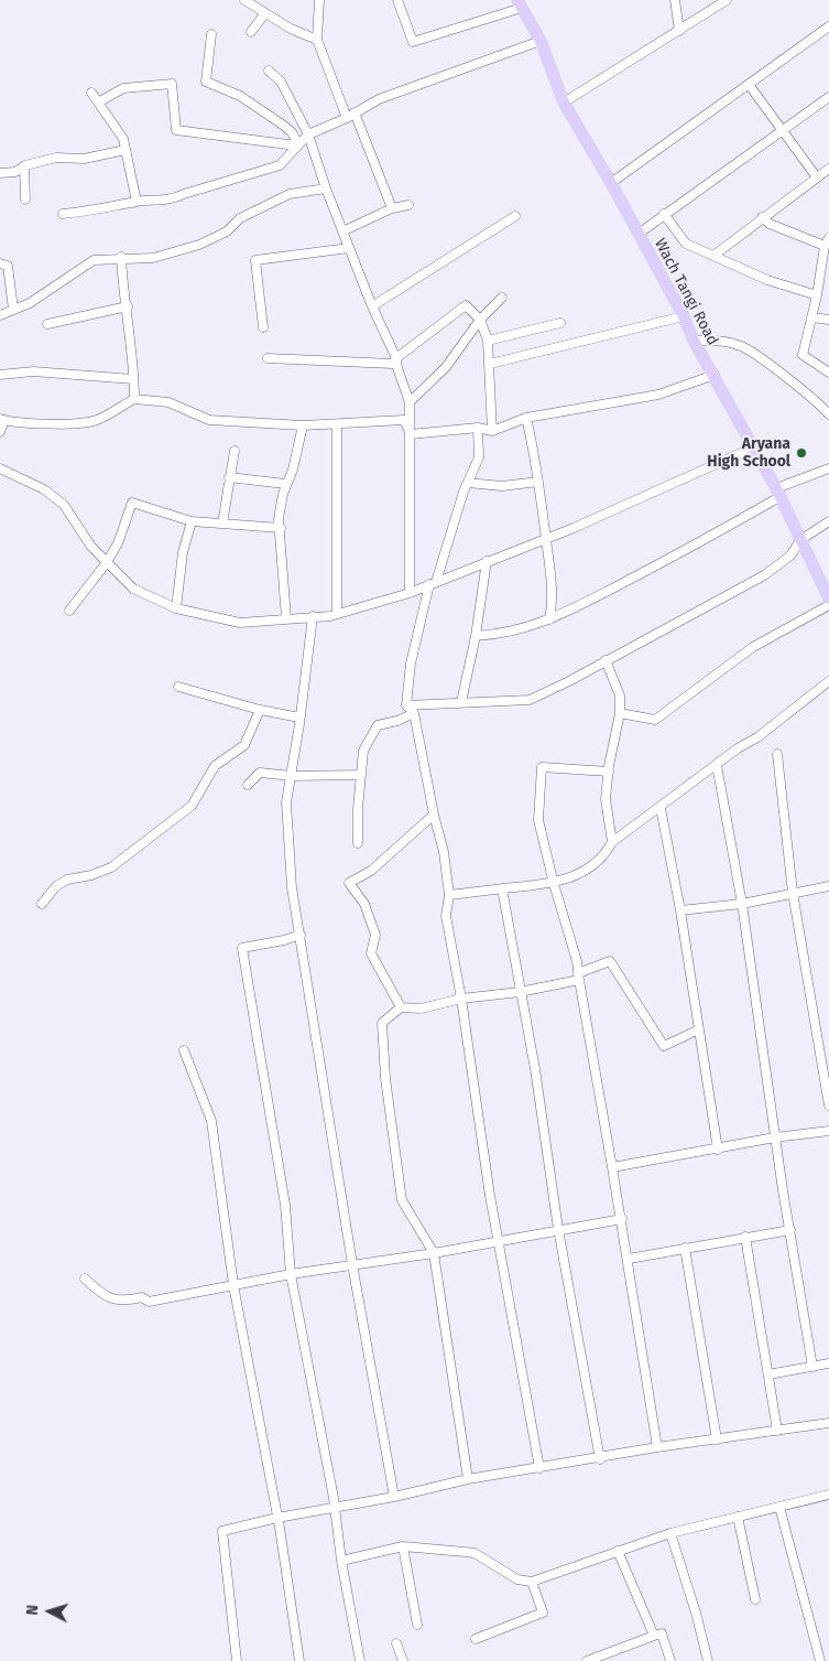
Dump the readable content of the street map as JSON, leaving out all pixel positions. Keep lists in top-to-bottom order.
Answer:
{
  "streets": {
    "main road": ["Wach Tangi Road"]
  },
  "places": ["Aryana High School"],
  "north": "left"
}
